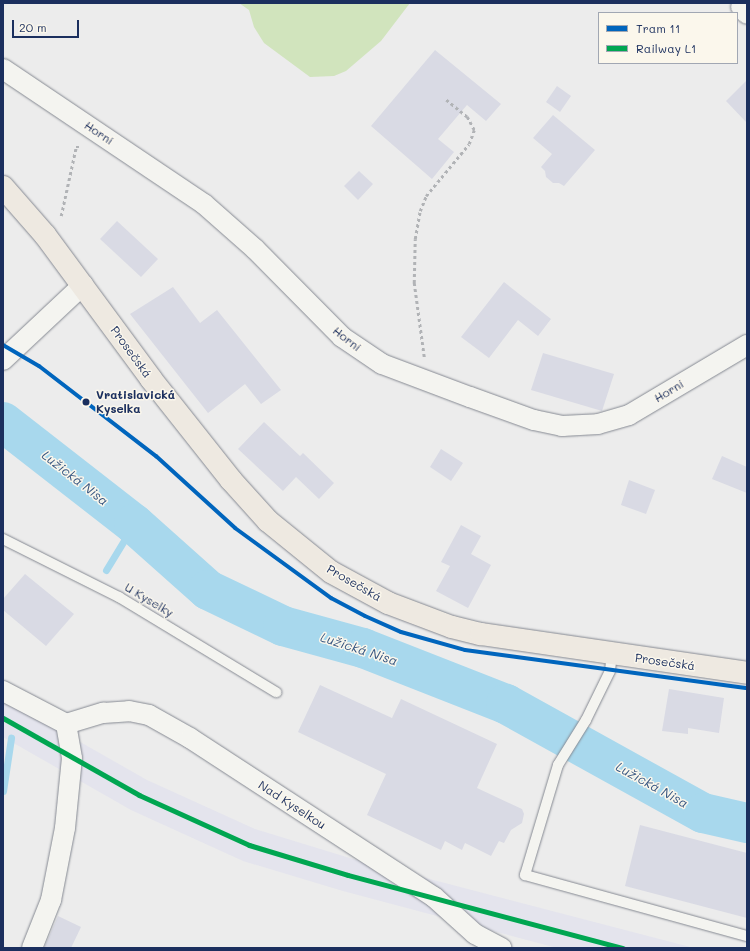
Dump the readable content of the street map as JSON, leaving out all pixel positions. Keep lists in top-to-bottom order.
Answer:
{
  "streets": {
    "main road": ["Prosečská"],
    "street": ["Horní", "Nad Kyselkou"],
    "lane": ["U Kyselky"]
  },
  "water": ["Lužická Nisa"],
  "places": ["Vratislavická Kyselka"],
  "lines": ["tram line 11", "rail line L1"],
  "legend": ["Tram 11", "Railway L1"],
  "scale_bar": "20 m"
}
